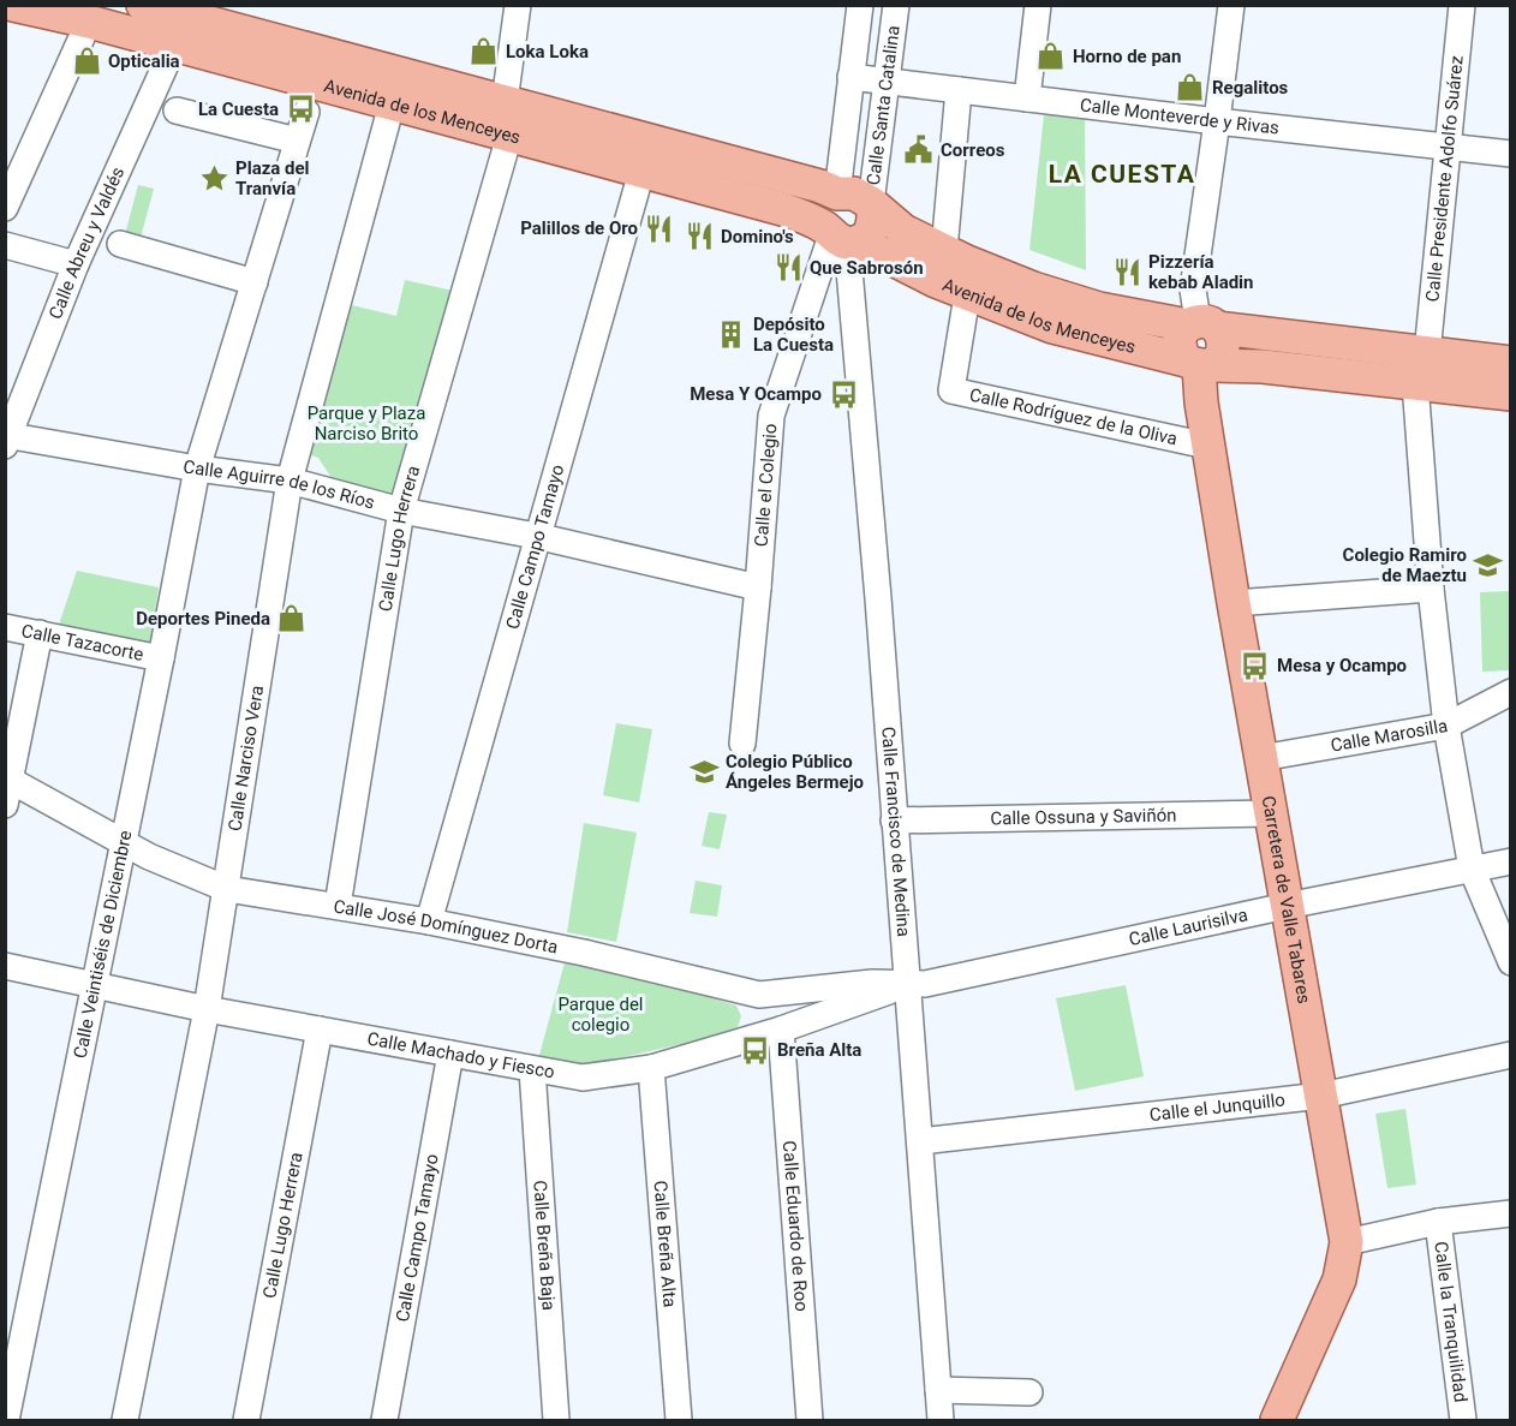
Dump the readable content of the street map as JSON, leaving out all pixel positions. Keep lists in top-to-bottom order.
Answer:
{
  "streets": {
    "main road": ["Avenida de los Menceyes", "Carretera de Valle Tabares"],
    "street": [
      "Calle Santa Catalina",
      "Calle Monteverde y Rivas",
      "Calle Presidente Adolfo Suárez",
      "Calle Abreu y Valdés",
      "Calle Rodríguez de la Oliva",
      "Calle Aguirre de los Ríos",
      "Calle el Colegio",
      "Calle Lugo Herrera",
      "Calle Campo Tamayo",
      "Calle Tazacorte",
      "Calle Marosilla",
      "Calle Narciso Vera",
      "Calle Ossuna y Saviñón",
      "Calle Francisco de Medina",
      "Calle José Domínguez Dorta",
      "Calle Laurisilva",
      "Calle Veintiséis de Diciembre",
      "Calle Machado y Fiesco",
      "Calle el Junquillo",
      "Calle Eduardo de Roo",
      "Calle Breña Baja",
      "Calle Breña Alta",
      "Calle la Tranquilidad"
    ]
  },
  "crossings": [
    ["Calle Santa Catalina", "Avenida de los Menceyes"],
    ["Calle Santa Catalina", "Calle Monteverde y Rivas"],
    ["Calle Santa Catalina", "Calle el Colegio"],
    ["Calle Santa Catalina", "Calle Francisco de Medina"],
    ["Avenida de los Menceyes", "Calle Presidente Adolfo Suárez"],
    ["Avenida de los Menceyes", "Calle Abreu y Valdés"],
    ["Avenida de los Menceyes", "Calle Rodríguez de la Oliva"],
    ["Avenida de los Menceyes", "Calle el Colegio"],
    ["Avenida de los Menceyes", "Calle Lugo Herrera"],
    ["Avenida de los Menceyes", "Calle Campo Tamayo"],
    ["Avenida de los Menceyes", "Calle Narciso Vera"],
    ["Avenida de los Menceyes", "Calle Francisco de Medina"],
    ["Avenida de los Menceyes", "Carretera de Valle Tabares"],
    ["Calle Monteverde y Rivas", "Calle Presidente Adolfo Suárez"],
    ["Calle Abreu y Valdés", "Calle Aguirre de los Ríos"],
    ["Calle Rodríguez de la Oliva", "Carretera de Valle Tabares"],
    ["Calle Aguirre de los Ríos", "Calle el Colegio"],
    ["Calle Aguirre de los Ríos", "Calle Lugo Herrera"],
    ["Calle Aguirre de los Ríos", "Calle Campo Tamayo"],
    ["Calle Aguirre de los Ríos", "Calle Narciso Vera"],
    ["Calle Aguirre de los Ríos", "Calle Veintiséis de Diciembre"],
    ["Calle el Colegio", "Calle Francisco de Medina"],
    ["Calle Lugo Herrera", "Calle José Domínguez Dorta"],
    ["Calle Lugo Herrera", "Calle Machado y Fiesco"],
    ["Calle Campo Tamayo", "Calle José Domínguez Dorta"],
    ["Calle Campo Tamayo", "Calle Machado y Fiesco"],
    ["Calle Tazacorte", "Calle Veintiséis de Diciembre"],
    ["Calle Marosilla", "Carretera de Valle Tabares"],
    ["Calle Narciso Vera", "Calle José Domínguez Dorta"],
    ["Calle Narciso Vera", "Calle Machado y Fiesco"],
    ["Calle Ossuna y Saviñón", "Calle Francisco de Medina"],
    ["Calle Ossuna y Saviñón", "Carretera de Valle Tabares"],
    ["Calle Francisco de Medina", "Calle José Domínguez Dorta"],
    ["Calle Francisco de Medina", "Calle Laurisilva"],
    ["Calle Francisco de Medina", "Calle Machado y Fiesco"],
    ["Calle Francisco de Medina", "Calle el Junquillo"],
    ["Carretera de Valle Tabares", "Calle Laurisilva"],
    ["Carretera de Valle Tabares", "Calle el Junquillo"],
    ["Calle José Domínguez Dorta", "Calle Laurisilva"],
    ["Calle José Domínguez Dorta", "Calle Veintiséis de Diciembre"],
    ["Calle José Domínguez Dorta", "Calle Machado y Fiesco"],
    ["Calle José Domínguez Dorta", "Calle Eduardo de Roo"],
    ["Calle Laurisilva", "Calle Machado y Fiesco"],
    ["Calle Veintiséis de Diciembre", "Calle Machado y Fiesco"],
    ["Calle Machado y Fiesco", "Calle Eduardo de Roo"],
    ["Calle Machado y Fiesco", "Calle Breña Baja"],
    ["Calle Machado y Fiesco", "Calle Breña Alta"]
  ],
  "districts": ["LA CUESTA"],
  "parks": ["Parque y Plaza Narciso Brito", "Parque del colegio"],
  "places": {
    "shop": [
      "Loka Loka",
      "Horno de pan",
      "Opticalia",
      "Regalitos",
      "Deportes Pineda"
    ],
    "bus stop": [
      "La Cuesta",
      "Mesa Y Ocampo",
      "Mesa y Ocampo",
      "Breña Alta"
    ],
    "public building": ["Correos"],
    "place": ["Plaza del Tranvía"],
    "restaurant": [
      "Palillos de Oro",
      "Domino's",
      "Que Sabrosón",
      "Pizzería kebab Aladin"
    ],
    "building": ["Depósito La Cuesta"],
    "school or university": ["Colegio Ramiro de Maeztu", "Colegio Público Ángeles Bermejo"]
  }
}
